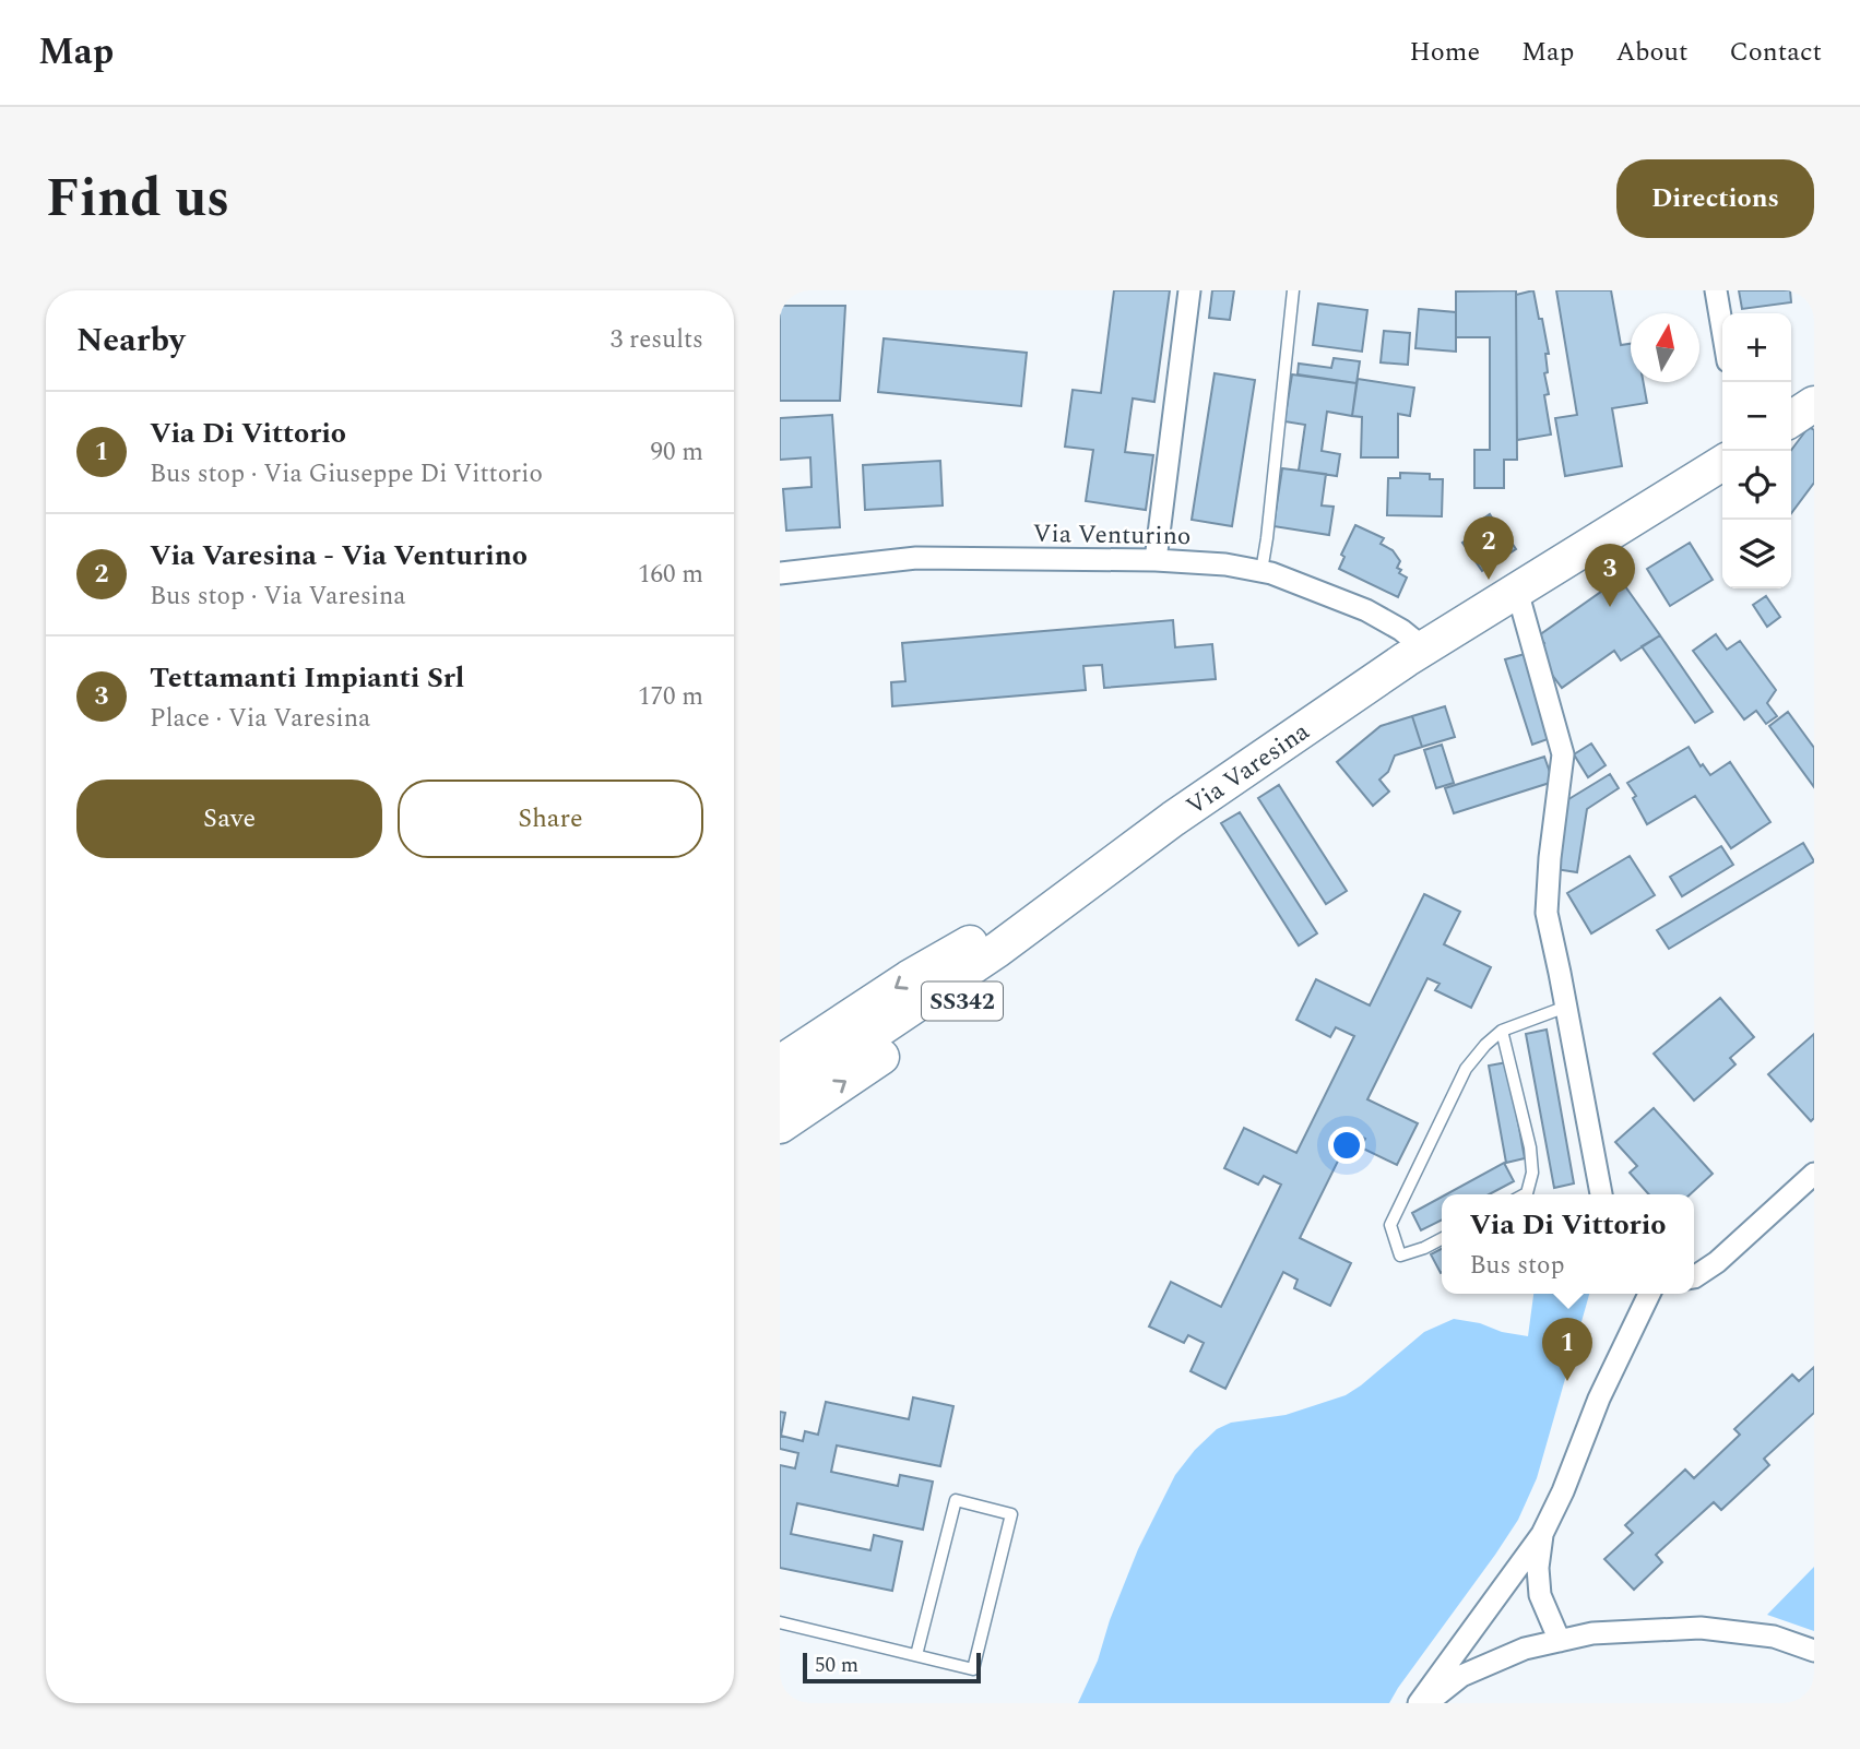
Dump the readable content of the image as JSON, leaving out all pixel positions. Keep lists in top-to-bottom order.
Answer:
{
  "streets": {
    "main road": ["Via Varesina", "SS342"],
    "street": ["Via Venturino"]
  },
  "crossings": [
    ["Via Venturino", "Via Varesina"],
    ["Via Varesina", "SS342"]
  ],
  "scale_bar": "50 m",
  "north": "top",
  "page": {
    "header": "Map",
    "nav": [
      "Home",
      "Map",
      "About",
      "Contact"
    ],
    "title": "Find us",
    "buttons": [
      "Directions",
      ["Save", "Share"]
    ],
    "heading": ["Nearby", "3 results"],
    "map_buttons": ["+", "−"],
    "list": [
      {
        "mark": "1",
        "name": "Via Di Vittorio",
        "note": "Bus stop · Via Giuseppe Di Vittorio",
        "value": "90 m"
      },
      {
        "mark": "2",
        "name": "Via Varesina - Via Venturino",
        "note": "Bus stop · Via Varesina",
        "value": "160 m"
      },
      {
        "mark": "3",
        "name": "Tettamanti Impianti Srl",
        "note": "Place · Via Varesina",
        "value": "170 m"
      }
    ],
    "pins": ["2", "3", "1"],
    "popup": ["Via Di Vittorio", "Bus stop"],
    "scale": "50 m"
  }
}
